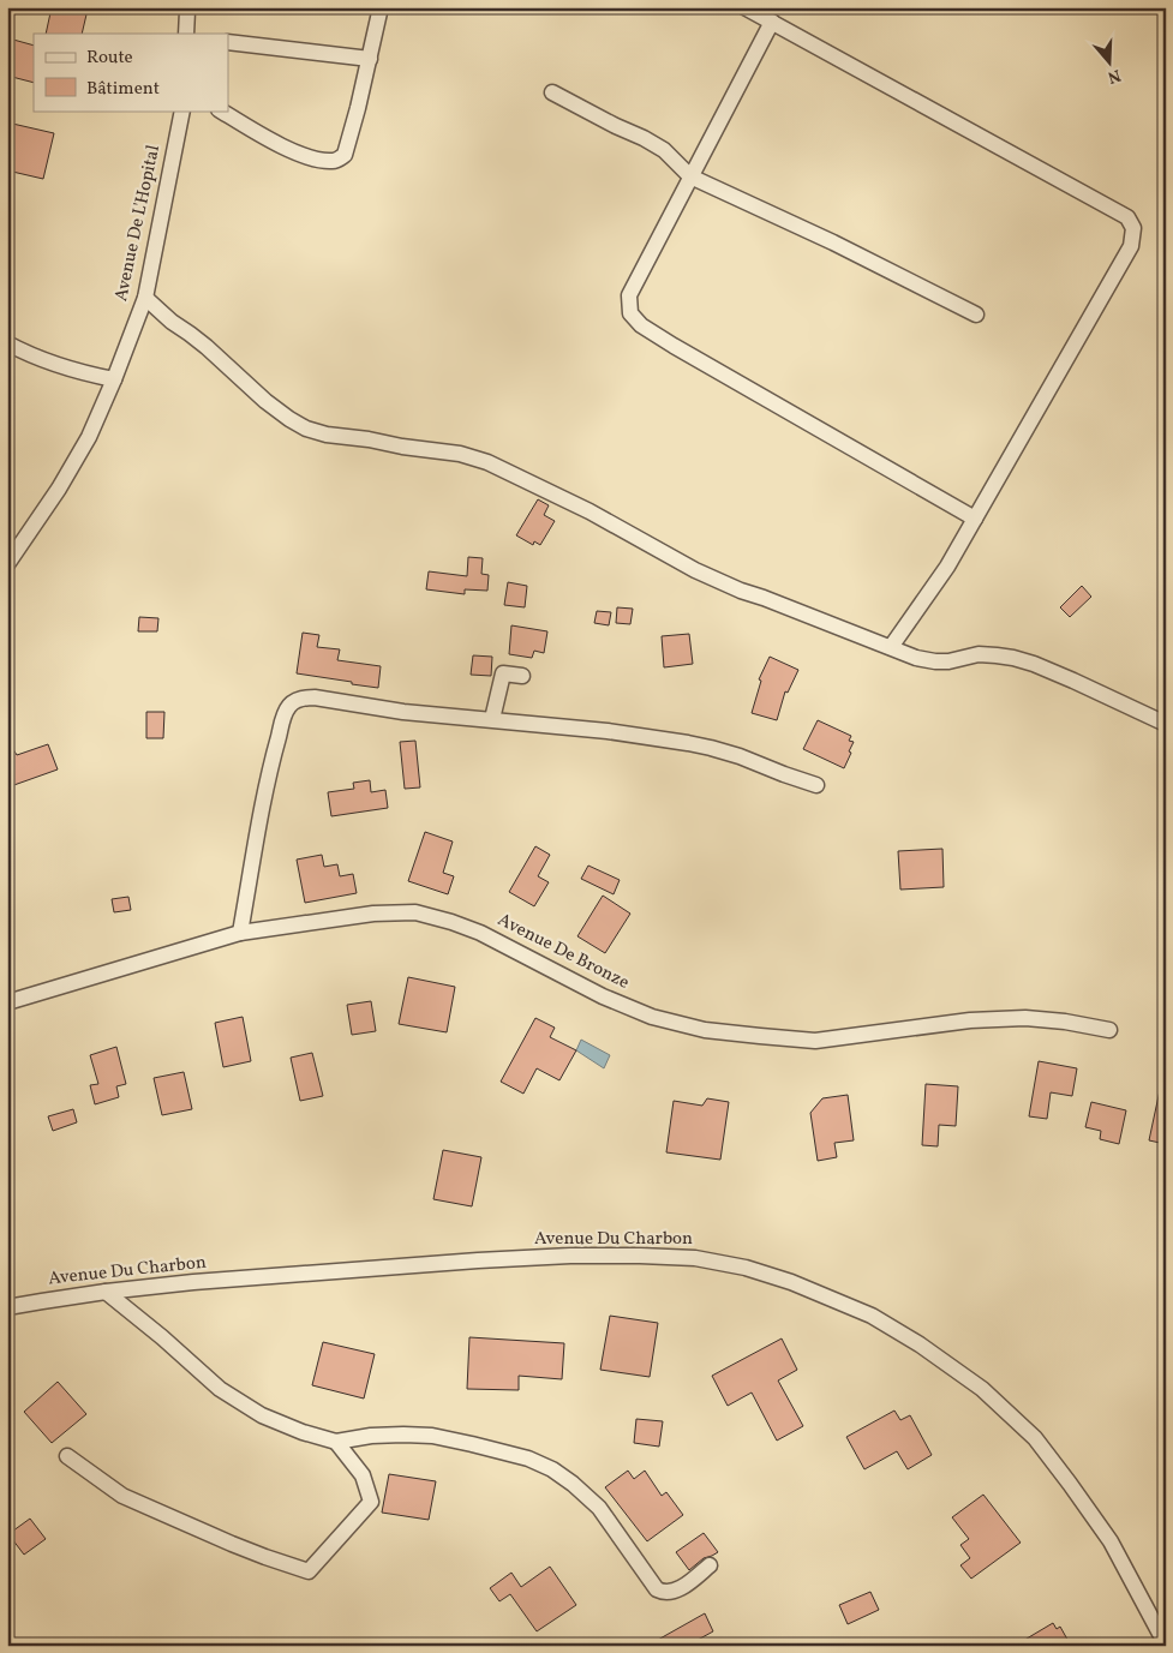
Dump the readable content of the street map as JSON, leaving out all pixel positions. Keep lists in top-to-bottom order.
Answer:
{
  "streets": {
    "street": ["Avenue De L'Hopital", "Avenue De Bronze", "Avenue Du Charbon"]
  },
  "legend": ["Route", "Bâtiment"],
  "north": "bottom"
}
